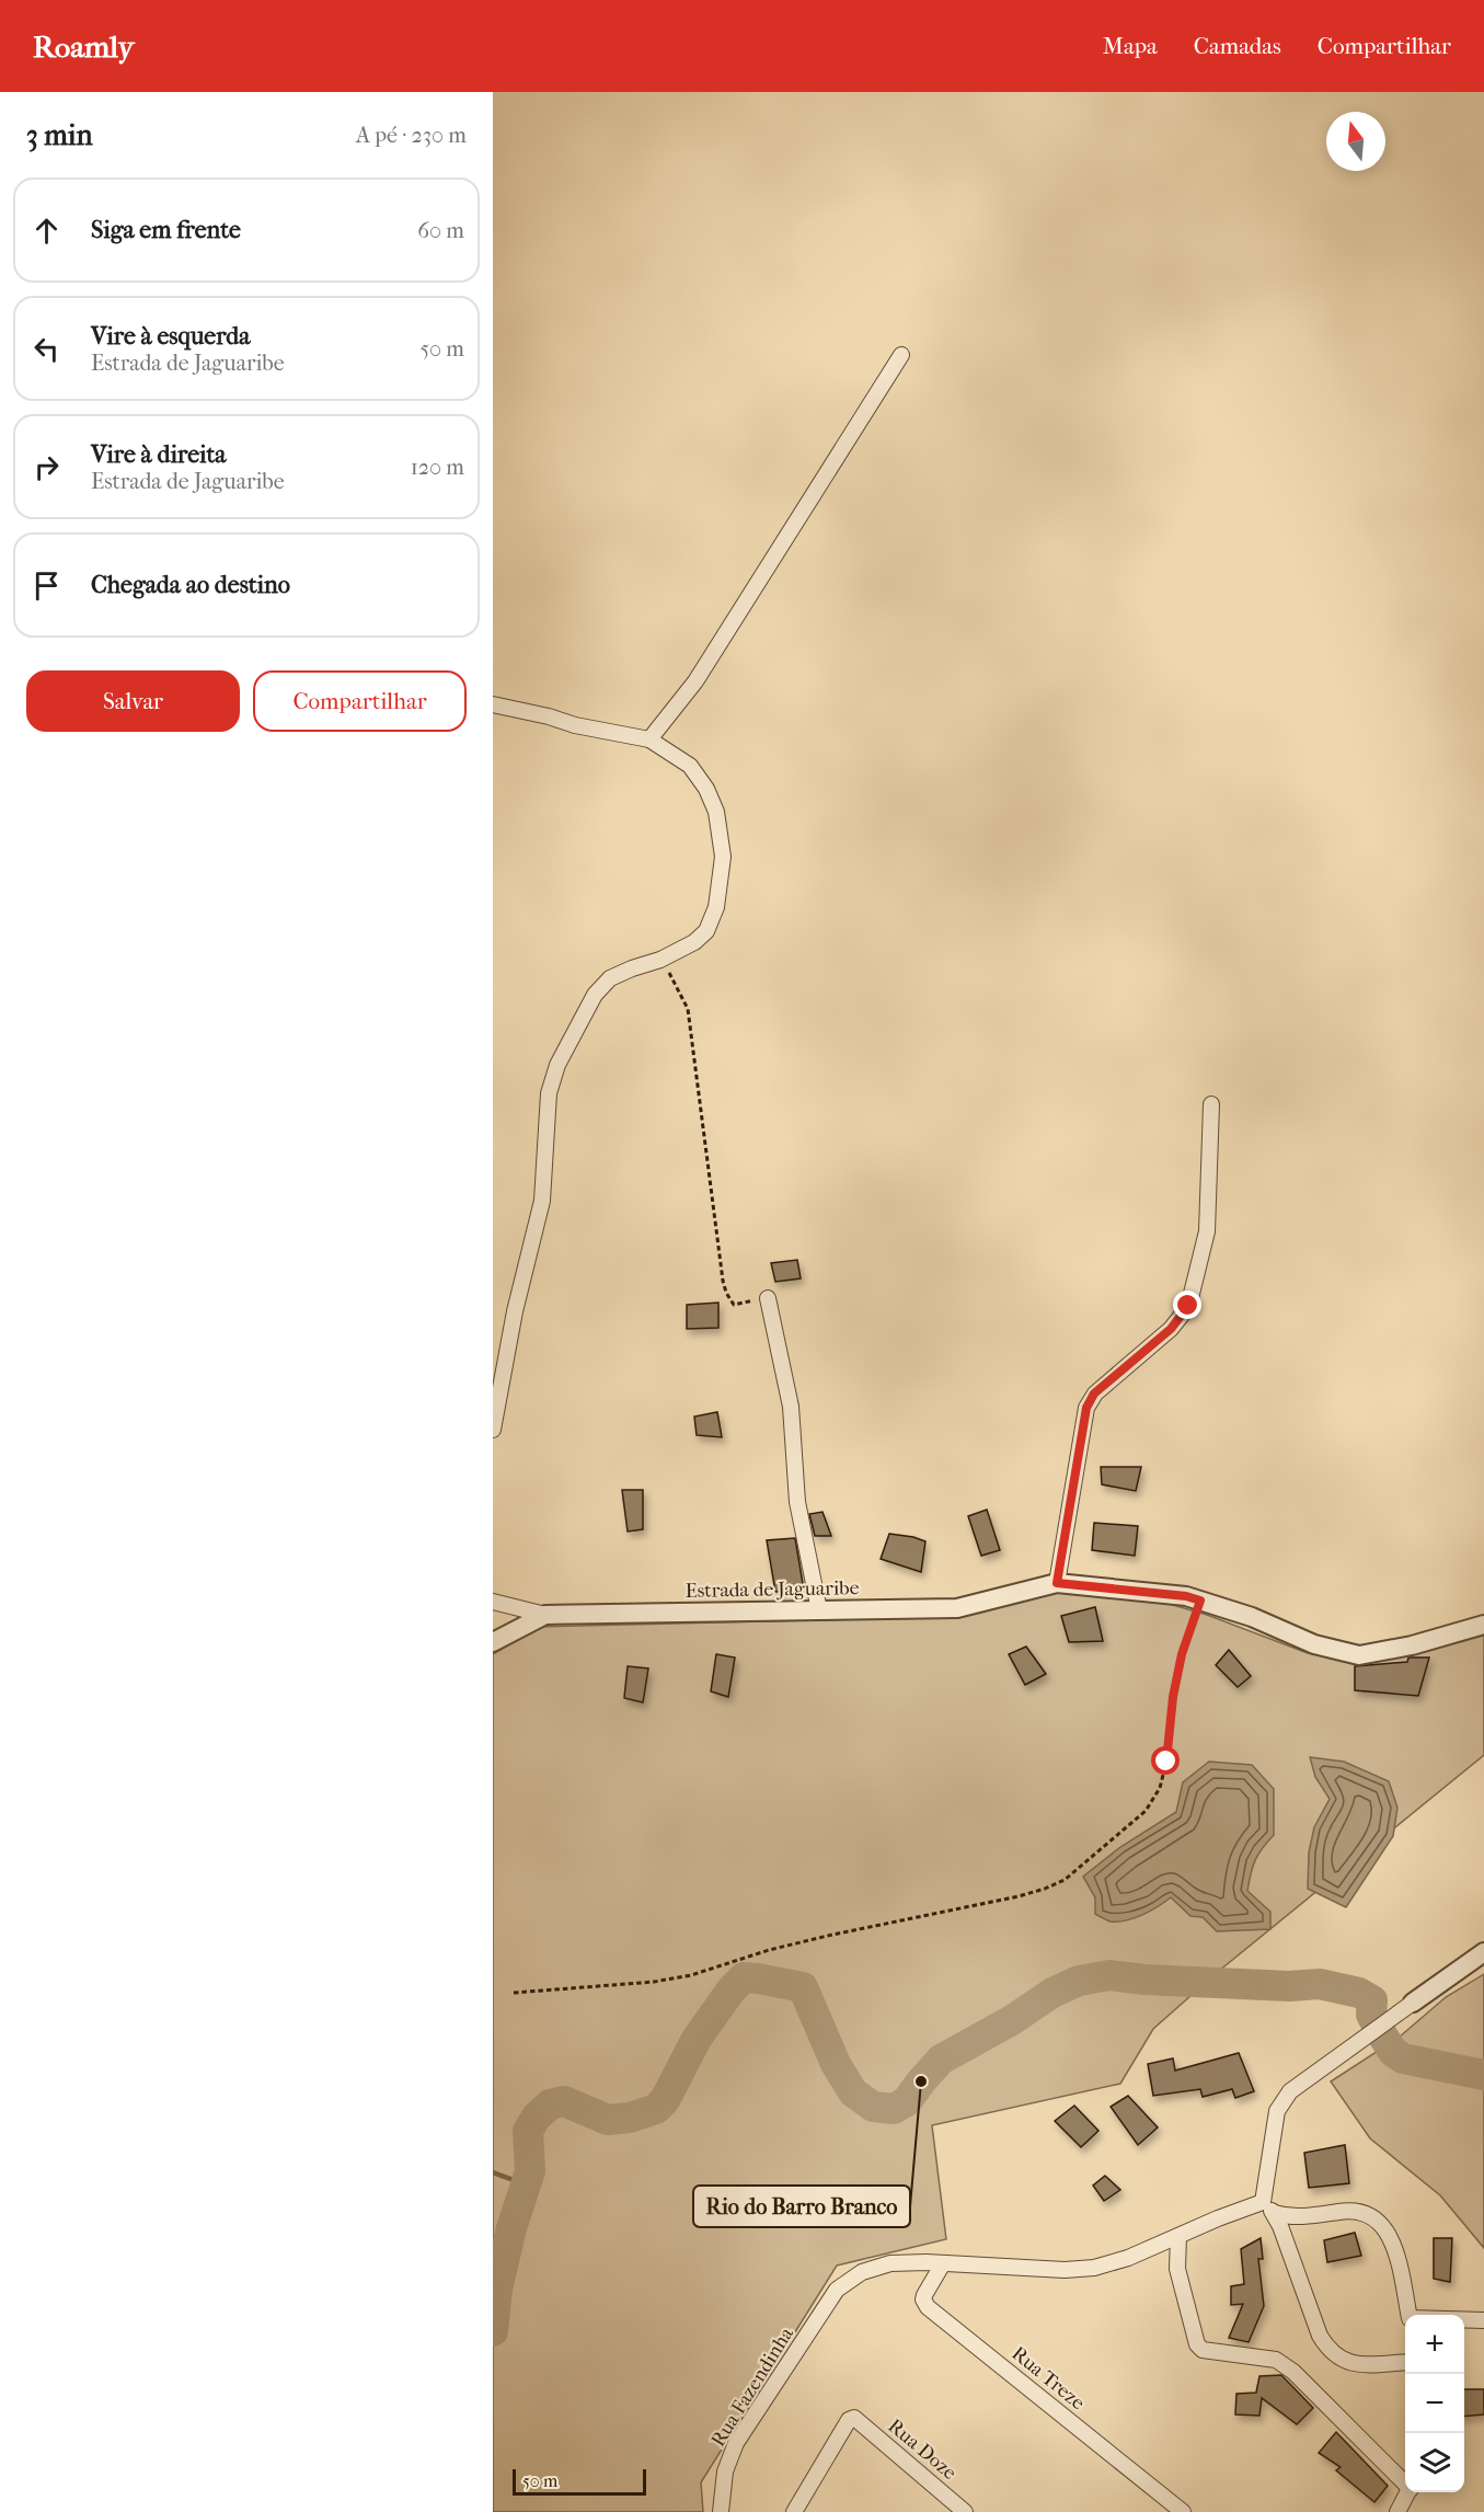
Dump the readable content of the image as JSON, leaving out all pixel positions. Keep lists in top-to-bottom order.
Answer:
{
  "streets": {
    "street": [
      "Estrada de Jaguaribe",
      "Rua Treze",
      "Rua Fazendinha",
      "Rua Doze"
    ]
  },
  "crossings": [
    ["Rua Treze", "Rua Fazendinha"]
  ],
  "places": ["Rio do Barro Branco"],
  "scale_bar": "50 m",
  "north": "top",
  "page": {
    "header": "Roamly",
    "nav": ["Mapa", "Camadas", "Compartilhar"],
    "heading": ["3 min", "A pé · 230 m"],
    "list": [
      ["Siga em frente", "60 m"],
      ["Vire à esquerda", "Estrada de Jaguaribe", "50 m"],
      ["Vire à direita", "Estrada de Jaguaribe", "120 m"],
      "Chegada ao destino"
    ],
    "buttons": ["Salvar", "Compartilhar"],
    "map_buttons": ["+", "−"],
    "scale": "50 m"
  }
}
